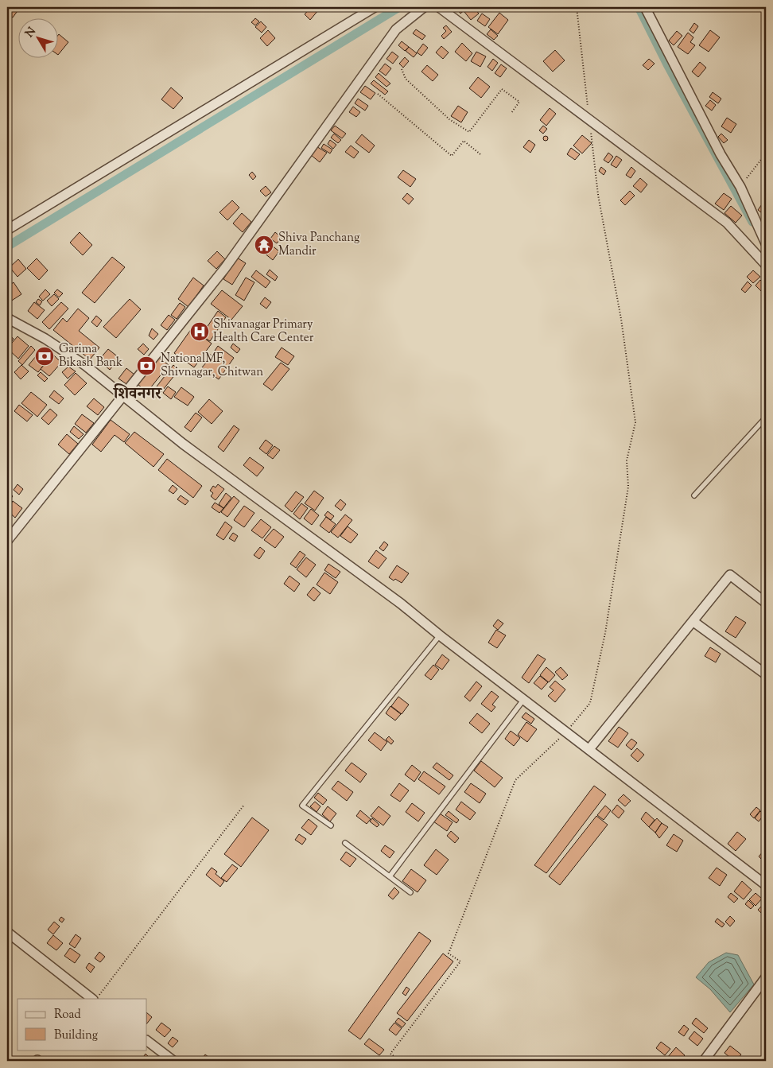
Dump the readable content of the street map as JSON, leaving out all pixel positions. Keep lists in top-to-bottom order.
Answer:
{
  "districts": ["शिवनगर"],
  "places": {
    "temple": ["Shiva Panchang Mandir"],
    "hospital": ["Shivanagar Primary Health Care Center"],
    "bank": ["Garima Bikash Bank", "NationalMF, Shivnagar, Chitwan"]
  },
  "legend": ["Road", "Building"],
  "north": "top left"
}
